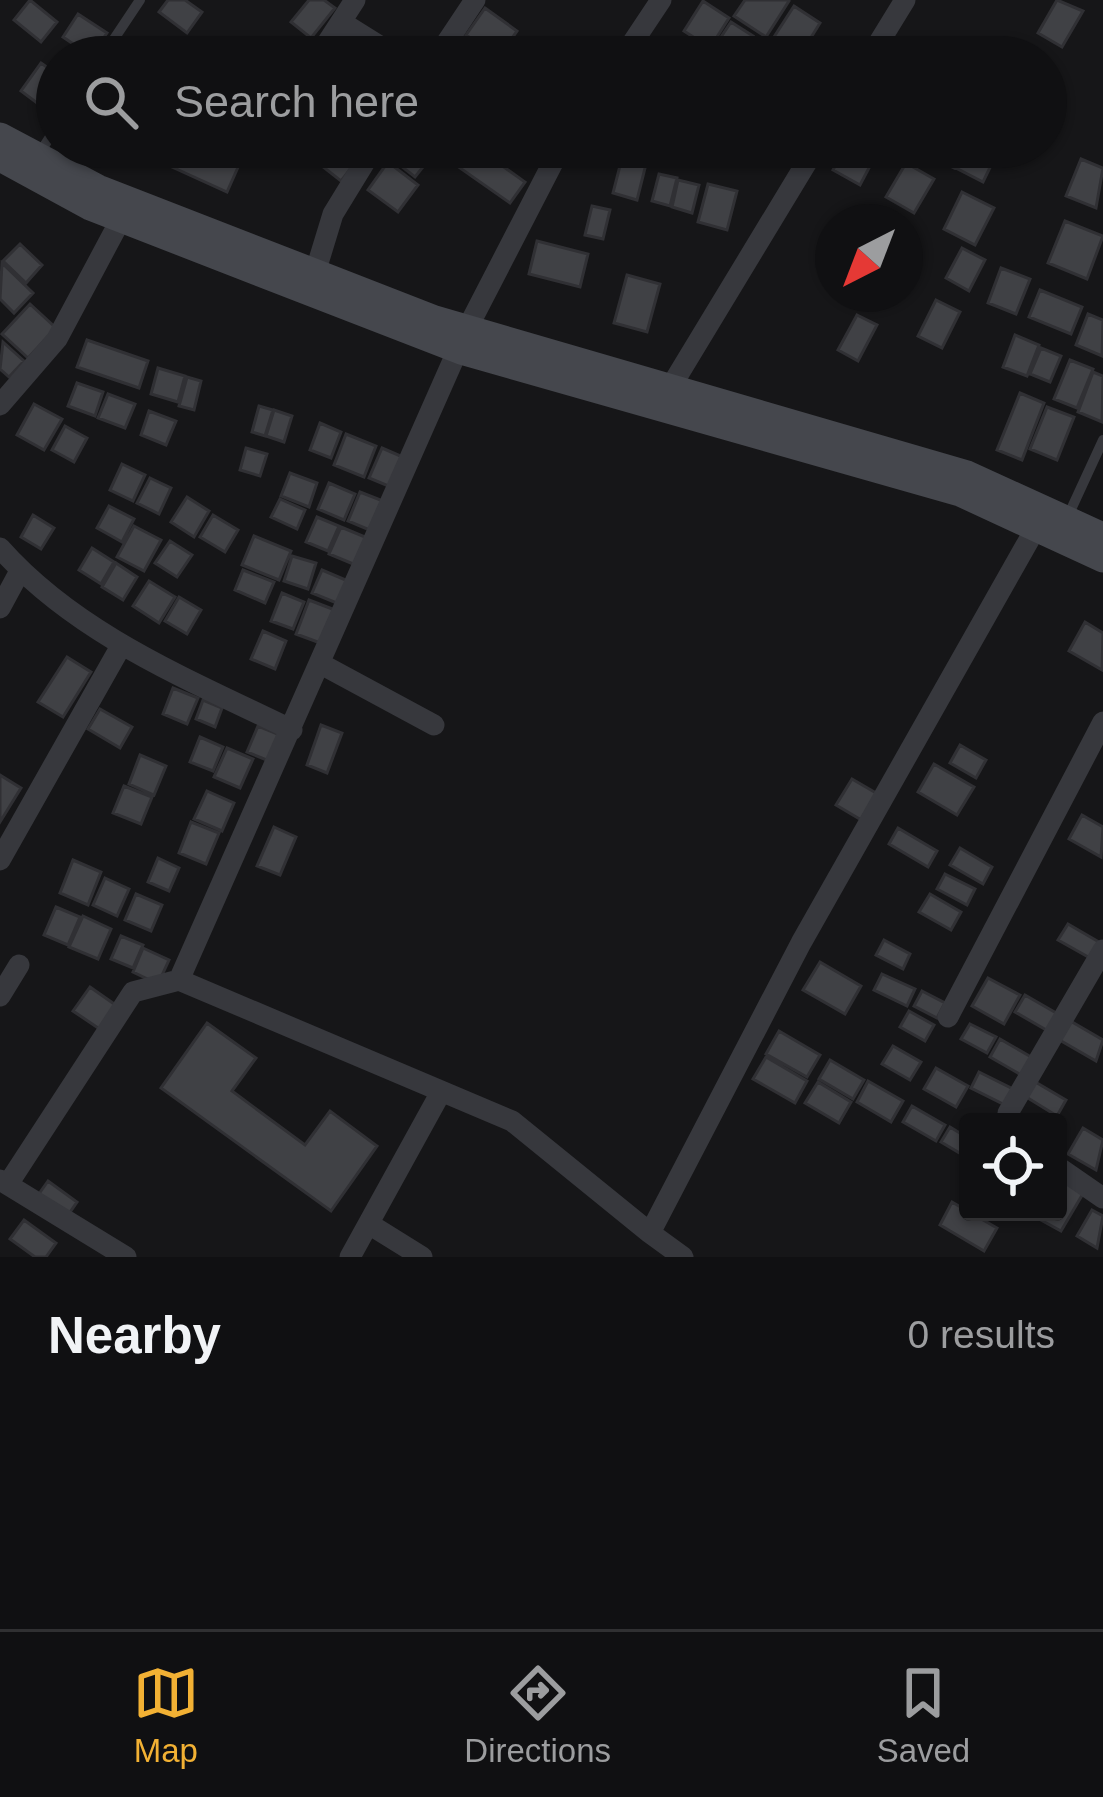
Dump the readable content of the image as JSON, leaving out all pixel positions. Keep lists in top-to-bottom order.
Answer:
{
  "north": "bottom left",
  "page": {
    "search": "Search here",
    "heading": ["Nearby", "0 results"],
    "nav": ["Map", "Directions", "Saved"]
  }
}
